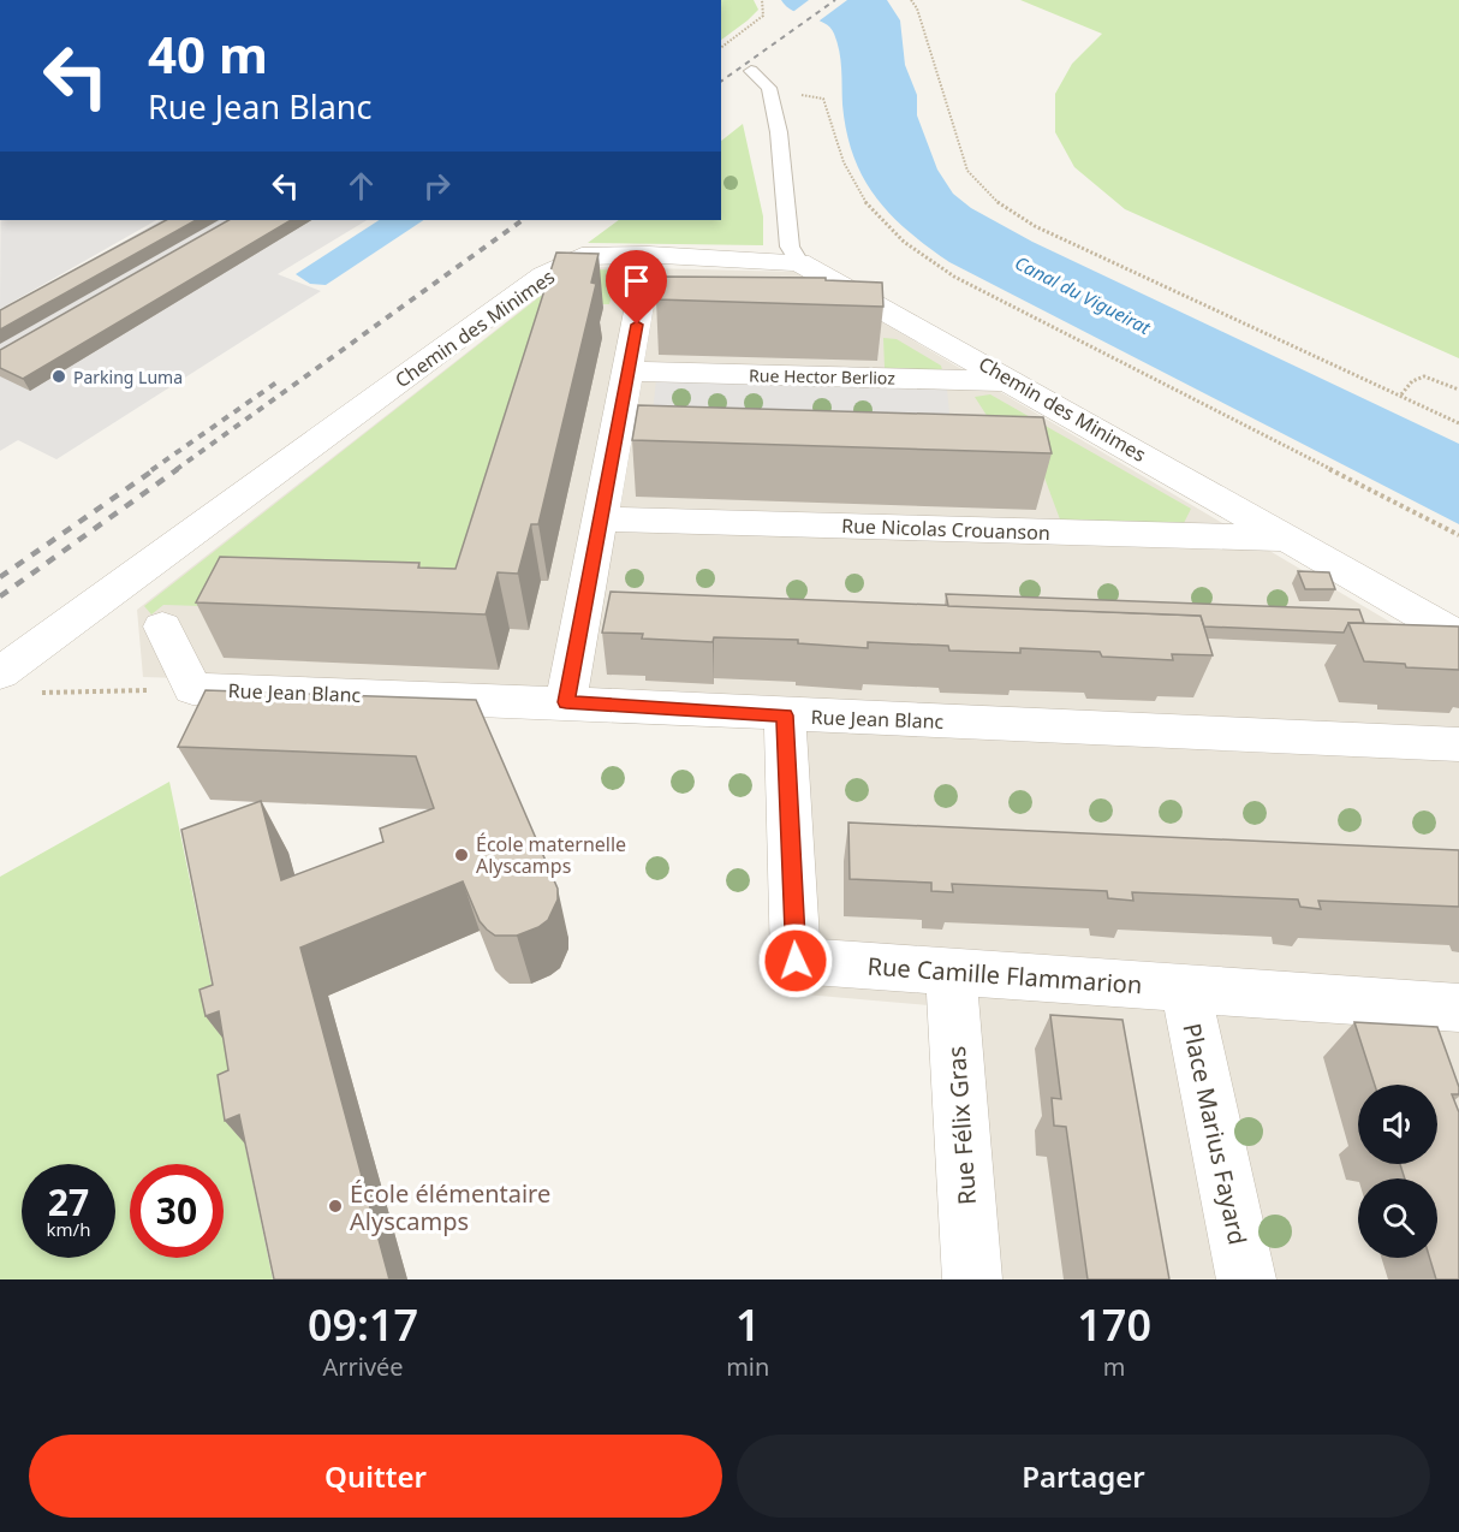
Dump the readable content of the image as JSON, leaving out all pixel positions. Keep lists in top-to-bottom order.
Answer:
{
  "streets": {
    "street": [
      "Chemin des Minimes",
      "Rue Hector Berlioz",
      "Rue Nicolas Crouanson",
      "Rue Jean Blanc",
      "Rue Camille Flammarion",
      "Rue Félix Gras",
      "Place Marius Fayard"
    ]
  },
  "crossings": [
    ["Chemin des Minimes", "Rue Hector Berlioz"],
    ["Chemin des Minimes", "Rue Nicolas Crouanson"],
    ["Rue Jean Blanc", "Rue Camille Flammarion"],
    ["Rue Camille Flammarion", "Rue Félix Gras"],
    ["Rue Camille Flammarion", "Place Marius Fayard"]
  ],
  "water": ["Canal du Vigueirat"],
  "places": ["Parking Luma", "École maternelle Alyscamps", "École élémentaire Alyscamps"],
  "page": {
    "turn": ["40 m", "Rue Jean Blanc"],
    "speed": "27 km/h",
    "limit": "30",
    "eta": [
      "09:17",
      "Arrivée",
      "1",
      "min",
      "170",
      "m"
    ],
    "buttons": ["Quitter", "Partager"]
  }
}
